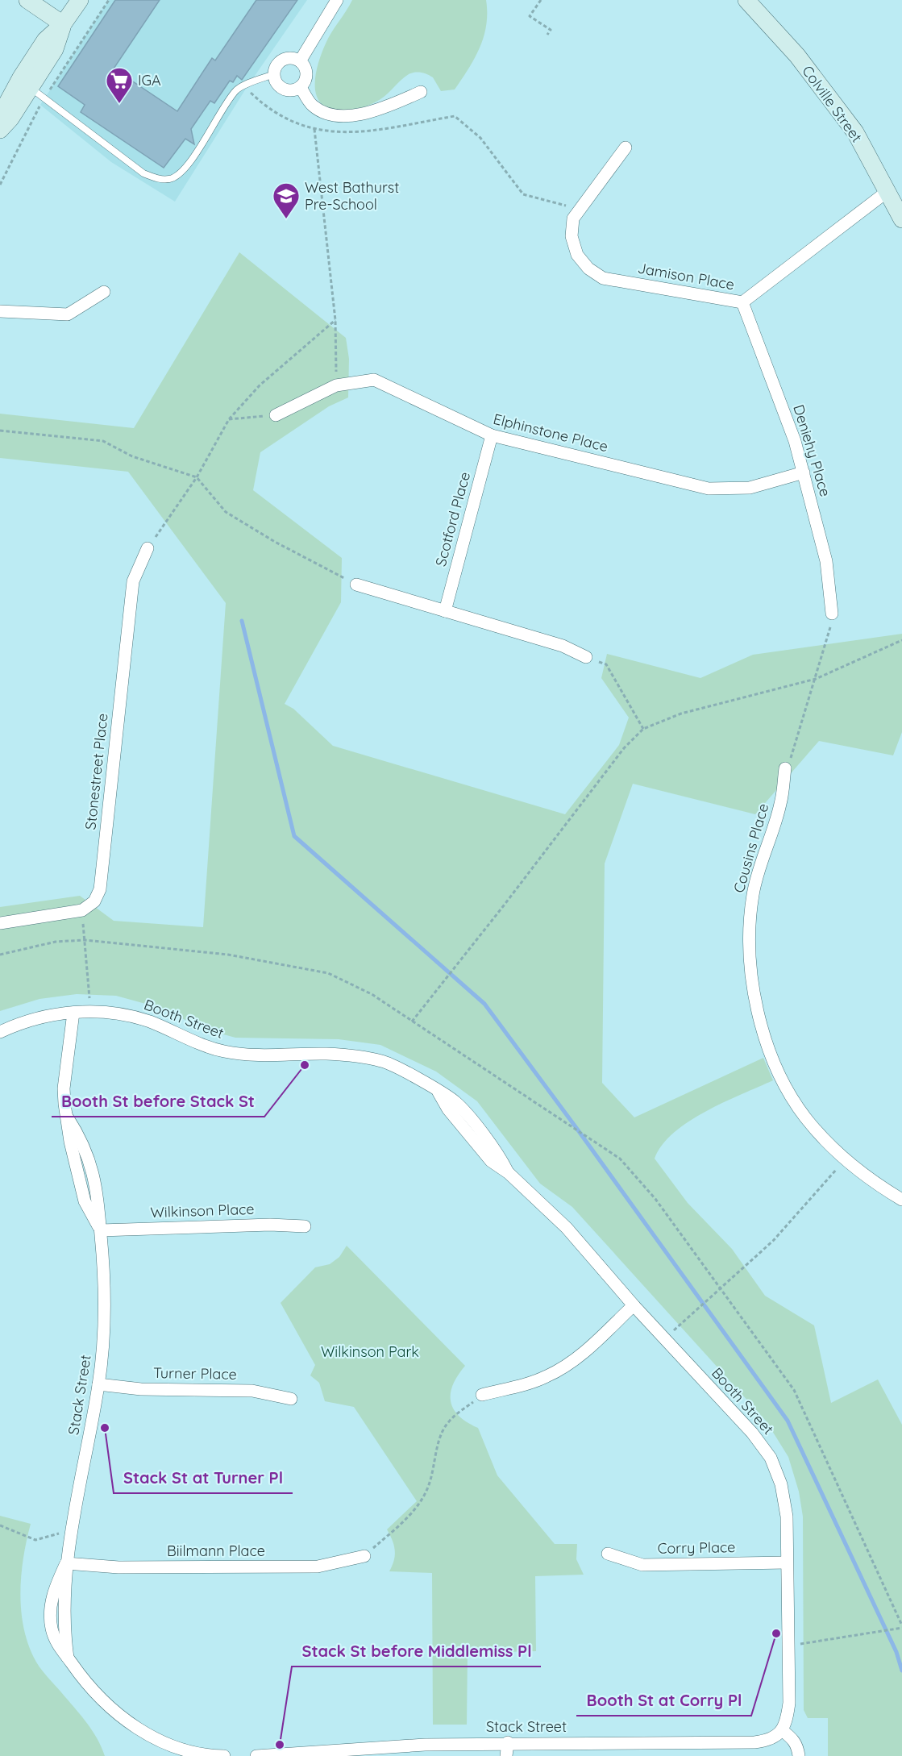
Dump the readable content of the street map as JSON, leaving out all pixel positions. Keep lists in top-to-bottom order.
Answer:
{
  "streets": {
    "street": [
      "Colville Street",
      "Jamison Place",
      "Elphinstone Place",
      "Deniehy Place",
      "Scotford Place",
      "Stonestreet Place",
      "Cousins Place",
      "Booth Street",
      "Wilkinson Place",
      "Turner Place",
      "Stack Street",
      "Corry Place",
      "Biilmann Place"
    ]
  },
  "crossings": [
    ["Colville Street", "Jamison Place"],
    ["Jamison Place", "Deniehy Place"],
    ["Elphinstone Place", "Deniehy Place"],
    ["Elphinstone Place", "Scotford Place"],
    ["Booth Street", "Stack Street"],
    ["Booth Street", "Corry Place"],
    ["Wilkinson Place", "Stack Street"],
    ["Turner Place", "Stack Street"],
    ["Stack Street", "Biilmann Place"]
  ],
  "parks": ["Wilkinson Park"],
  "places": {
    "supermarket": ["IGA"],
    "school or university": ["West Bathurst Pre-School"],
    "other": [
      "Booth St before Stack St",
      "Stack St at Turner Pl",
      "Booth St at Corry Pl",
      "Stack St before Middlemiss Pl"
    ]
  }
}
